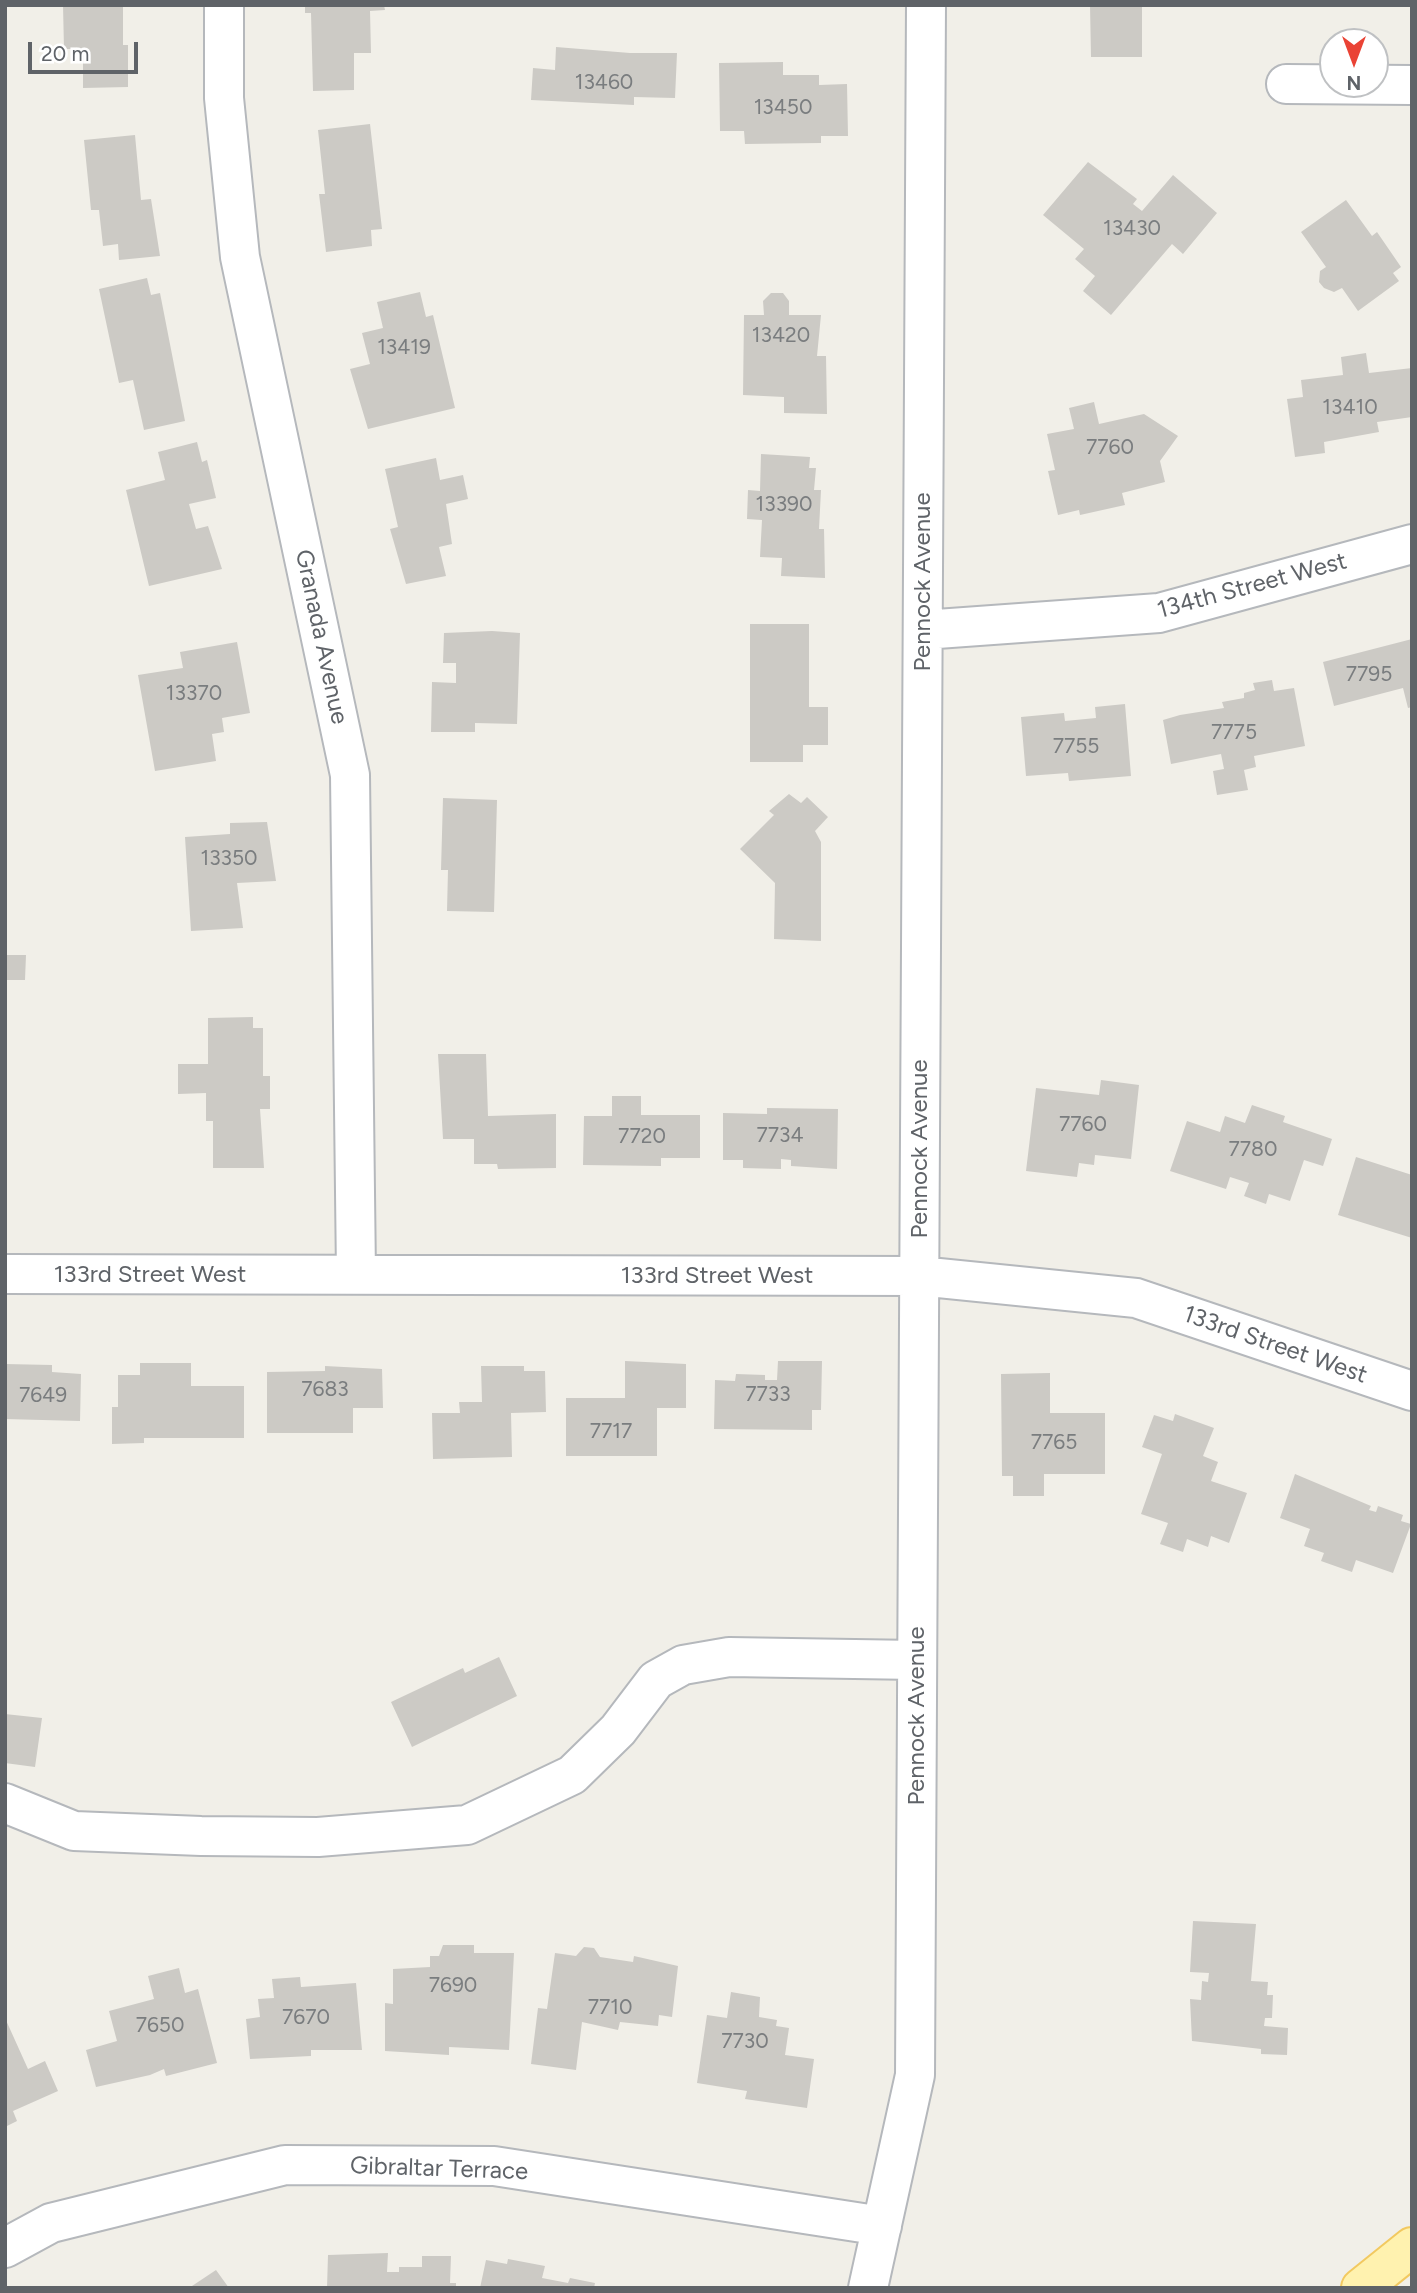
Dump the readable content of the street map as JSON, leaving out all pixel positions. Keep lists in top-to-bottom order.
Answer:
{
  "streets": {
    "street": [
      "Pennock Avenue",
      "134th Street West",
      "Granada Avenue",
      "133rd Street West",
      "Gibraltar Terrace"
    ]
  },
  "crossings": [
    ["Pennock Avenue", "134th Street West"],
    ["Pennock Avenue", "133rd Street West"],
    ["Pennock Avenue", "Gibraltar Terrace"],
    ["Granada Avenue", "133rd Street West"]
  ],
  "house_numbers": [
    "13460",
    "13450",
    "13430",
    "13420",
    "13419",
    "13410",
    "7760",
    "13390",
    "7795",
    "13370",
    "7775",
    "7755",
    "13350",
    "7760",
    "7734",
    "7720",
    "7780",
    "7683",
    "7733",
    "7649",
    "7717",
    "7765",
    "7690",
    "7710",
    "7670",
    "7650",
    "7730"
  ],
  "scale_bar": "20 m",
  "north": "bottom"
}
